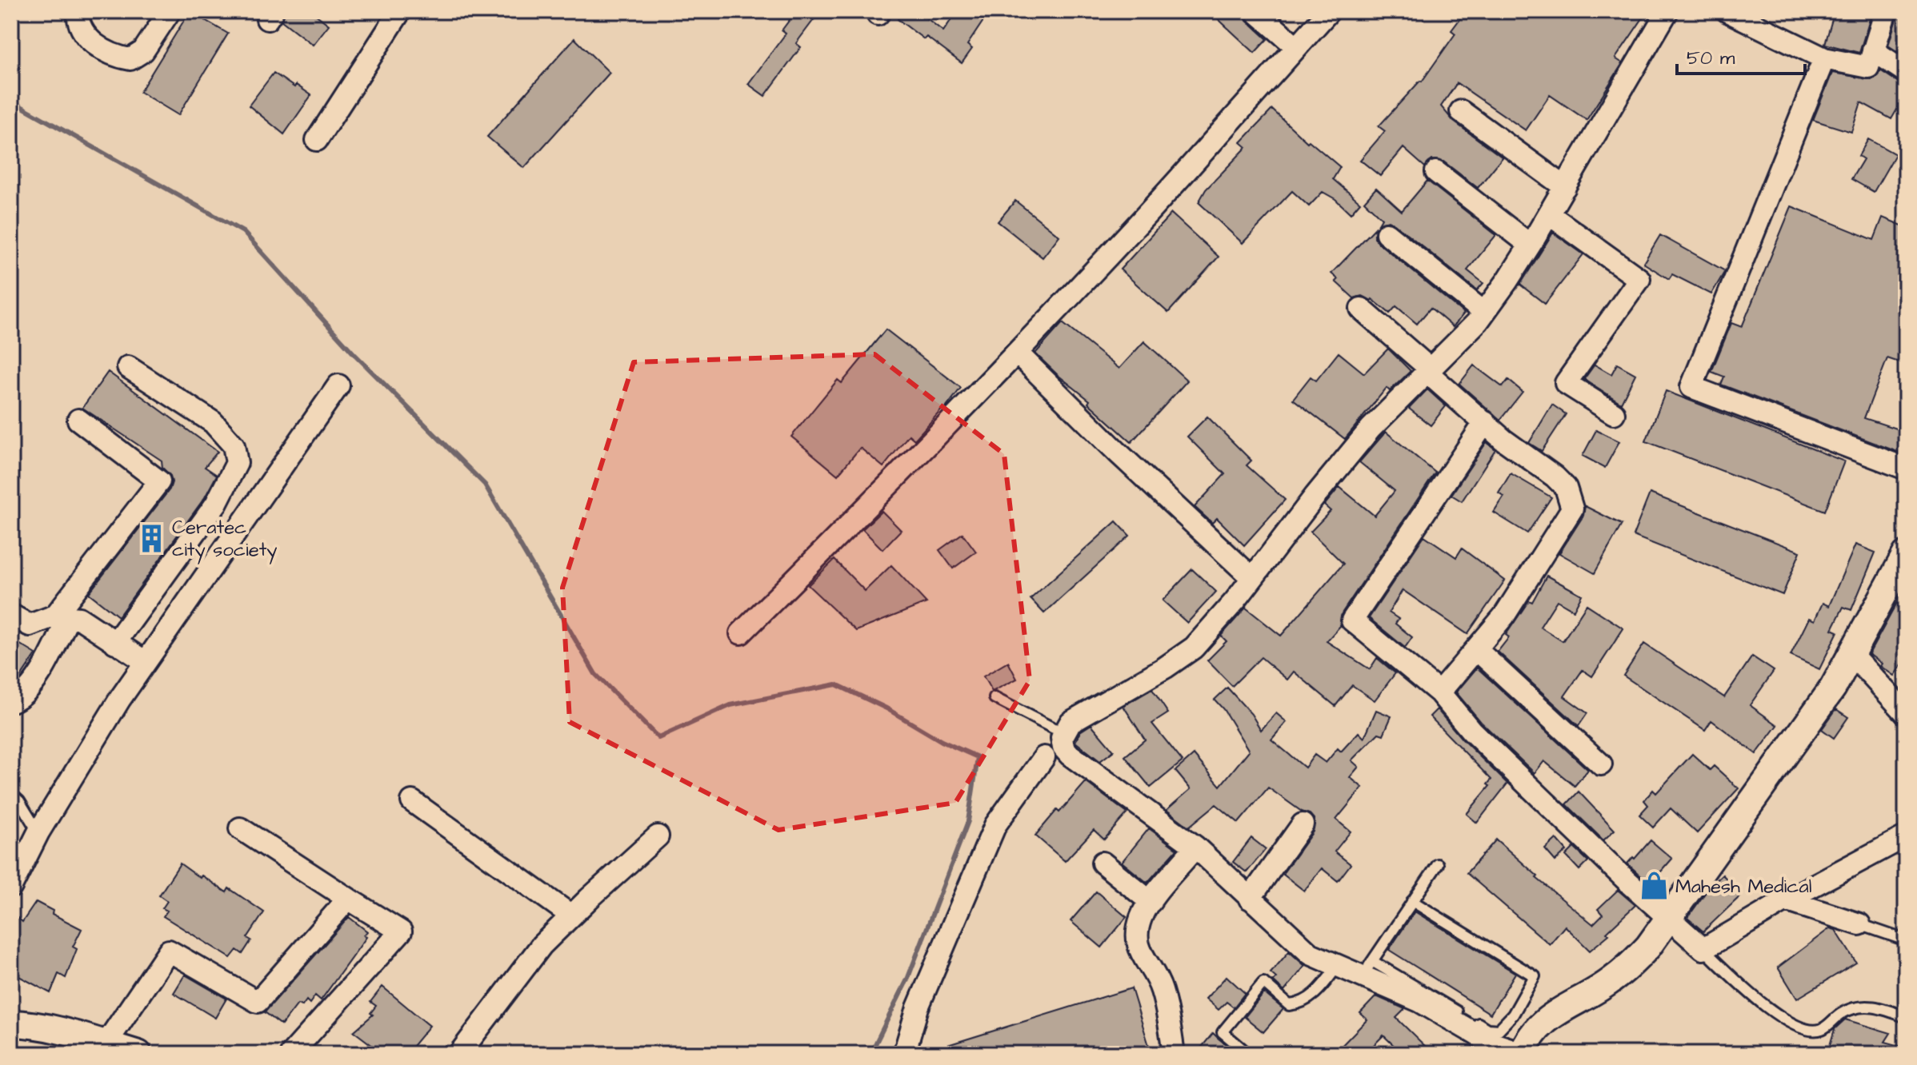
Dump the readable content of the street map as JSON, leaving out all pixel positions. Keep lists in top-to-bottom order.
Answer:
{
  "places": {
    "building": ["Ceratec city society"],
    "shop": ["Mahesh Medical"]
  },
  "scale_bar": "50 m"
}
